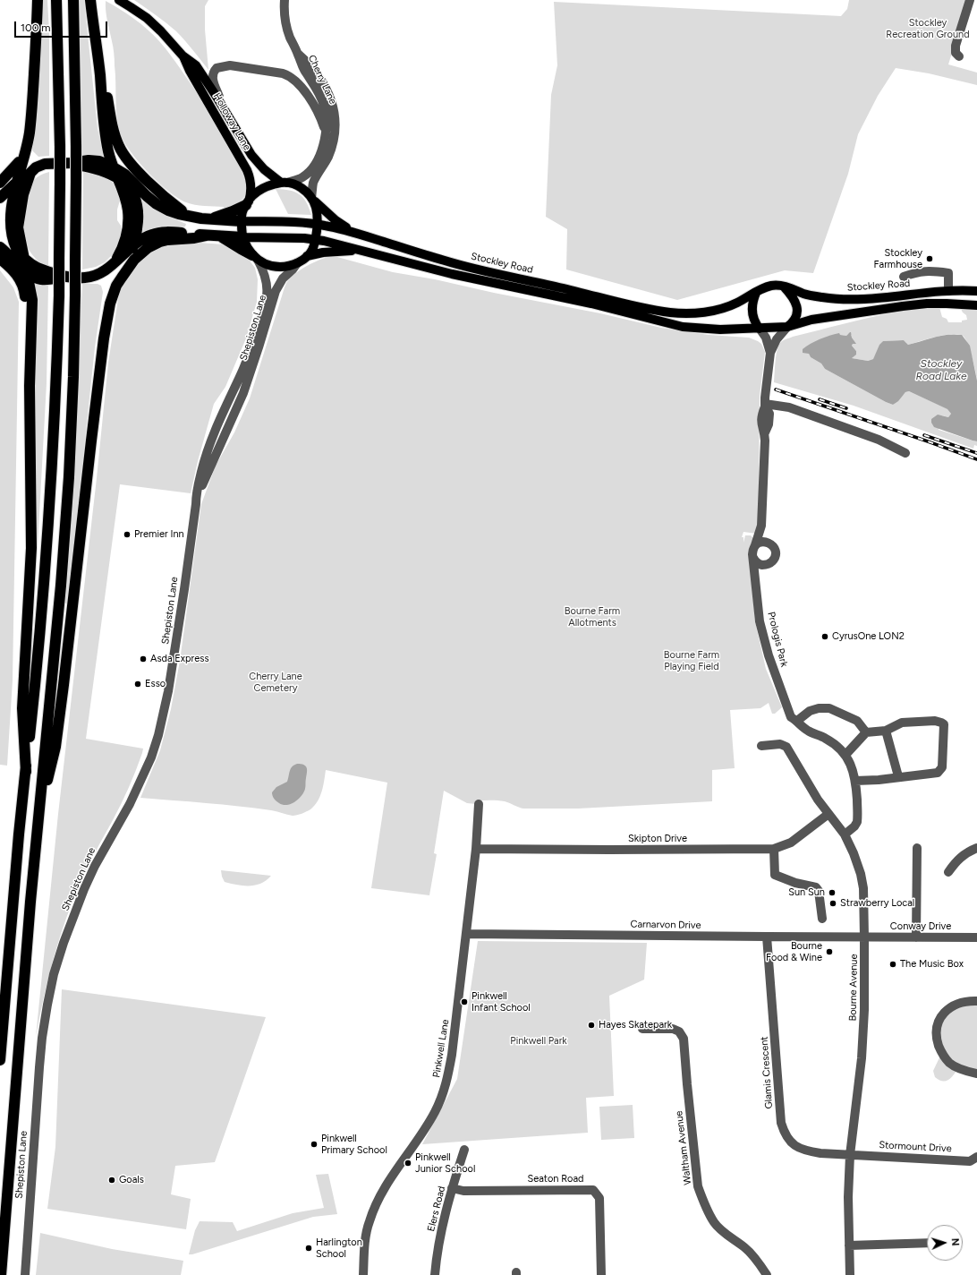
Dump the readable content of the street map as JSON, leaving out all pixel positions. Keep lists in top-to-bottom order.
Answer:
{
  "streets": {
    "main road": ["Holloway Lane", "Stockley Road"],
    "street": [
      "Cherry Lane",
      "Shepiston Lane",
      "Prologis Park",
      "Skipton Drive",
      "Carnarvon Drive",
      "Conway Drive",
      "Bourne Avenue",
      "Pinkwell Lane",
      "Glamis Crescent",
      "Stormount Drive",
      "Waltham Avenue",
      "Seaton Road",
      "Elers Road"
    ]
  },
  "crossings": [
    ["Cherry Lane", "Holloway Lane"],
    ["Holloway Lane", "Stockley Road"],
    ["Skipton Drive", "Bourne Avenue"],
    ["Skipton Drive", "Pinkwell Lane"],
    ["Carnarvon Drive", "Conway Drive"],
    ["Carnarvon Drive", "Bourne Avenue"],
    ["Carnarvon Drive", "Pinkwell Lane"],
    ["Carnarvon Drive", "Glamis Crescent"],
    ["Conway Drive", "Bourne Avenue"],
    ["Bourne Avenue", "Glamis Crescent"],
    ["Bourne Avenue", "Stormount Drive"],
    ["Glamis Crescent", "Stormount Drive"],
    ["Seaton Road", "Elers Road"]
  ],
  "water": ["Stockley Road Lake"],
  "parks": [
    "Stockley Recreation Ground",
    "Bourne Farm Allotments",
    "Bourne Farm Playing Field",
    "Cherry Lane Cemetery",
    "Pinkwell Park"
  ],
  "places": [
    "Stockley Farmhouse",
    "Premier Inn",
    "CyrusOne LON2",
    "Asda Express",
    "Esso",
    "Sun Sun",
    "Strawberry Local",
    "Bourne Food & Wine",
    "The Music Box",
    "Pinkwell Infant School",
    "Hayes Skatepark",
    "Pinkwell Primary School",
    "Pinkwell Junior School",
    "Goals",
    "Harlington School"
  ],
  "scale_bar": "100 m",
  "north": "right"
}
